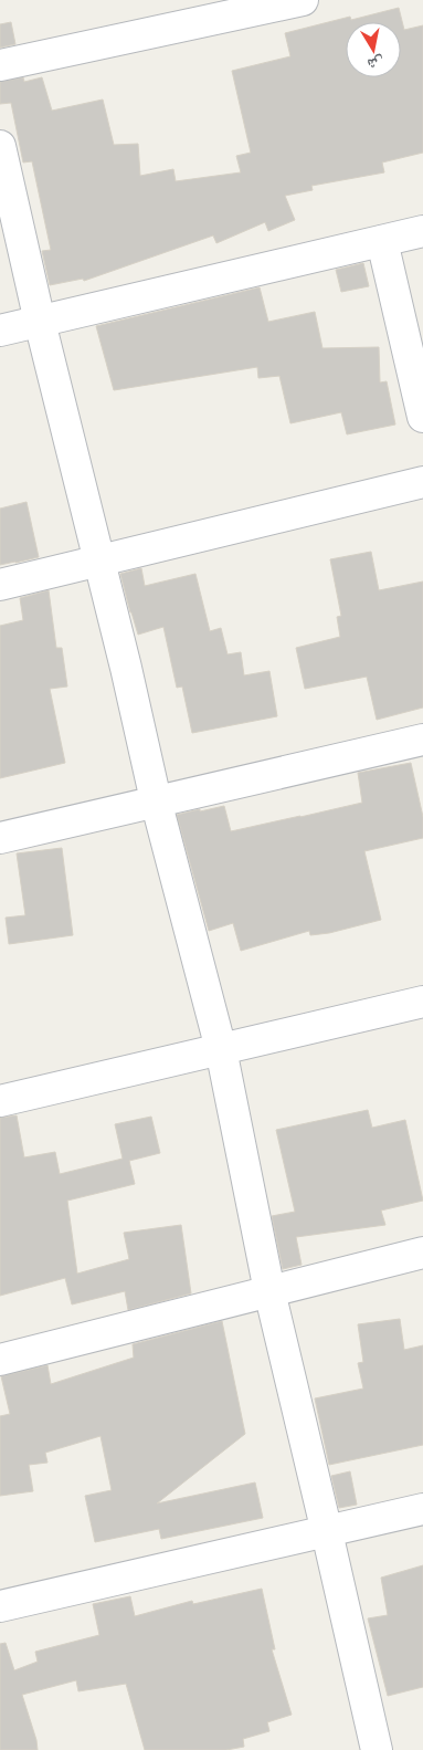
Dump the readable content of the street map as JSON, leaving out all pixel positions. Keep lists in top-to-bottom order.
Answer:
{
  "north": "bottom"
}
